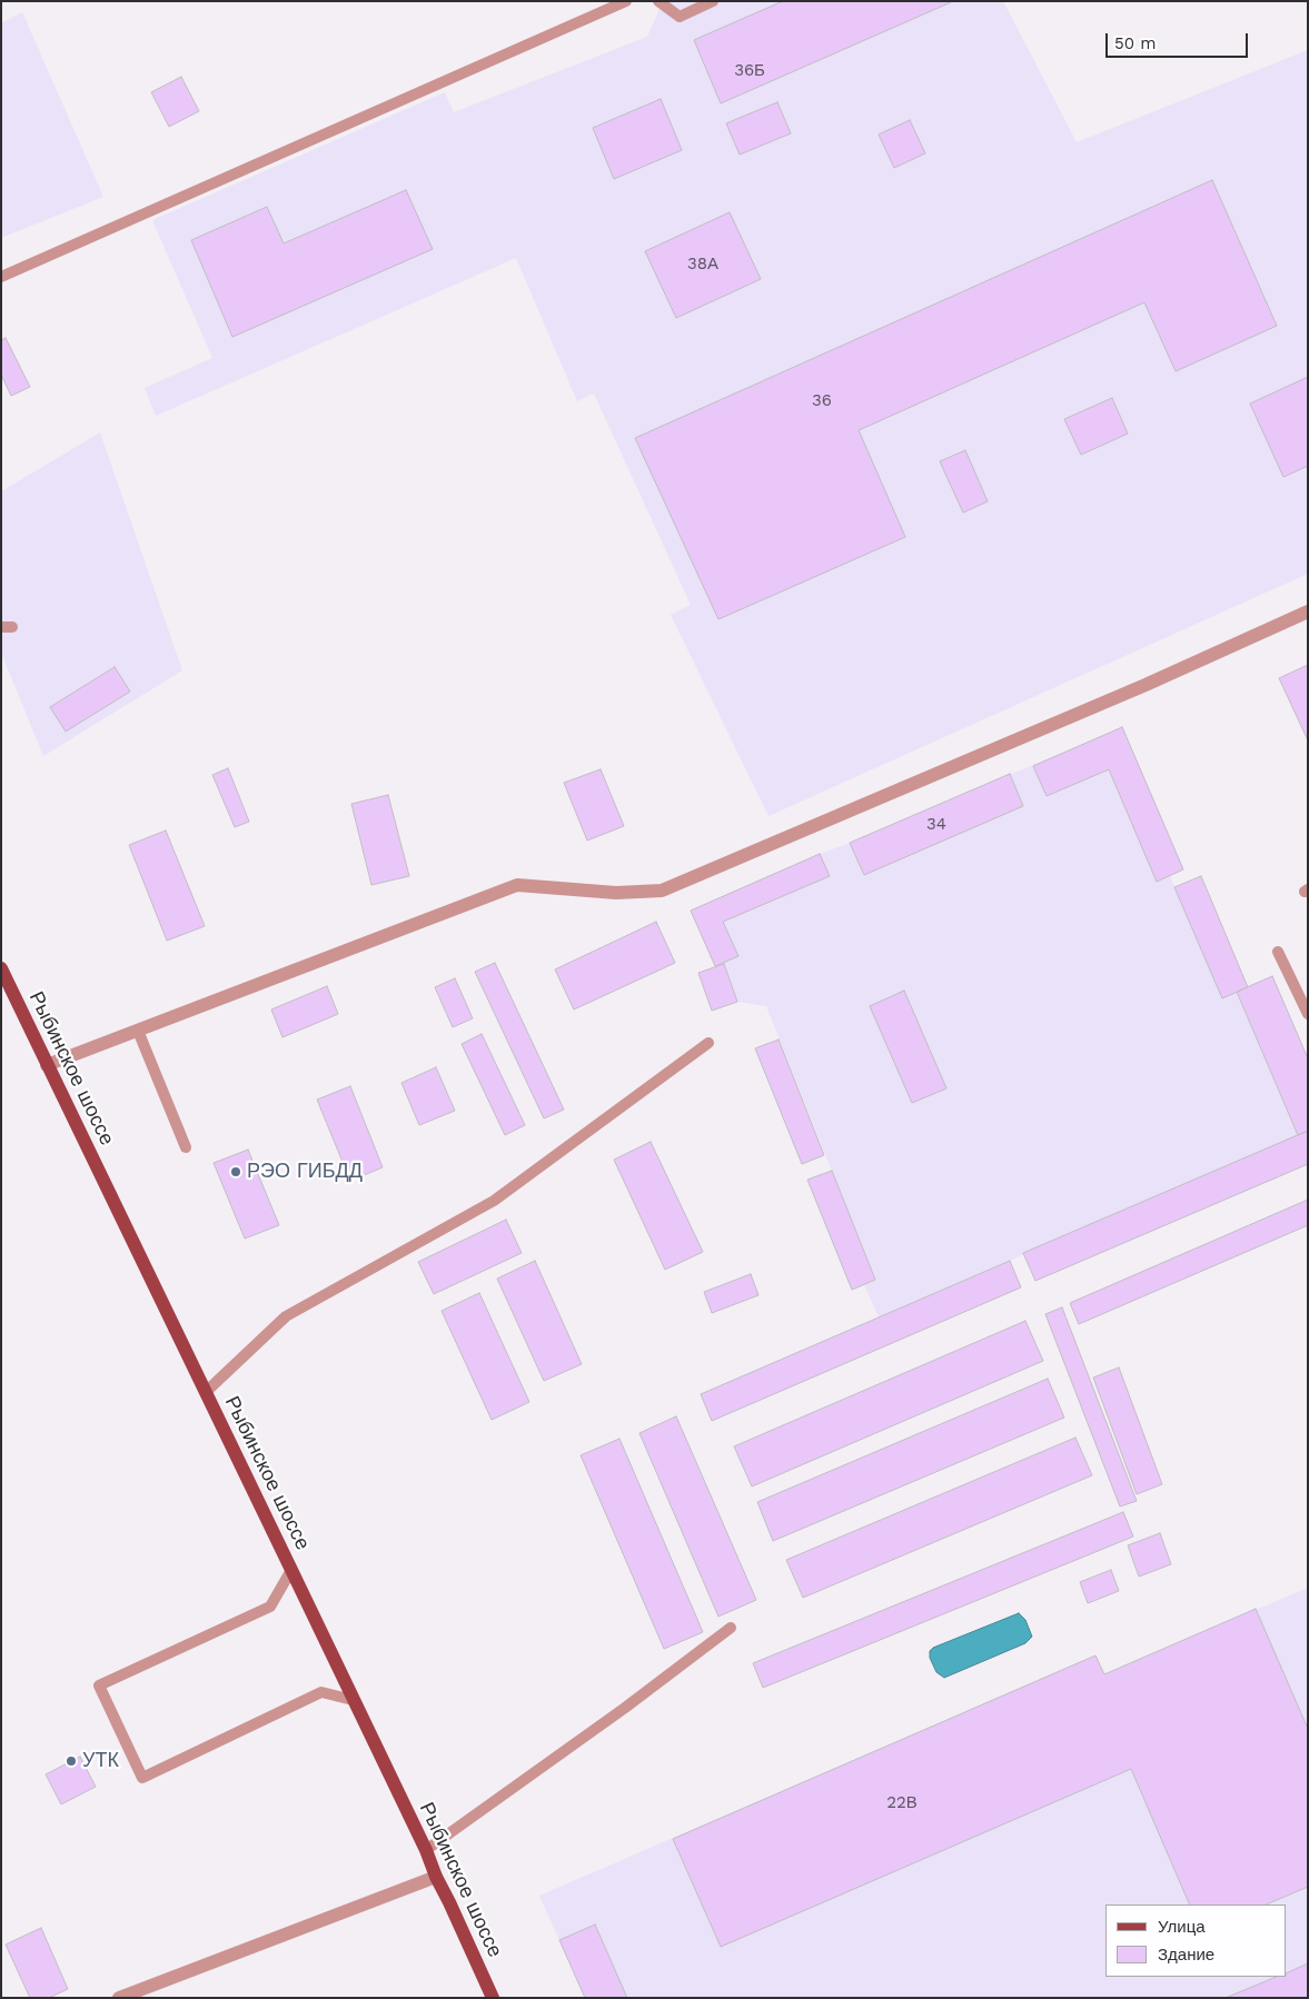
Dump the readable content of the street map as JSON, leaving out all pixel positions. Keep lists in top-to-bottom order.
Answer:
{
  "streets": {
    "main road": ["Рыбинское шоссе"]
  },
  "places": ["РЭО ГИБДД", "УТК"],
  "house_numbers": [
    "36Б",
    "38А",
    "36",
    "34",
    "22В"
  ],
  "legend": ["Улица", "Здание"],
  "scale_bar": "50 m"
}
